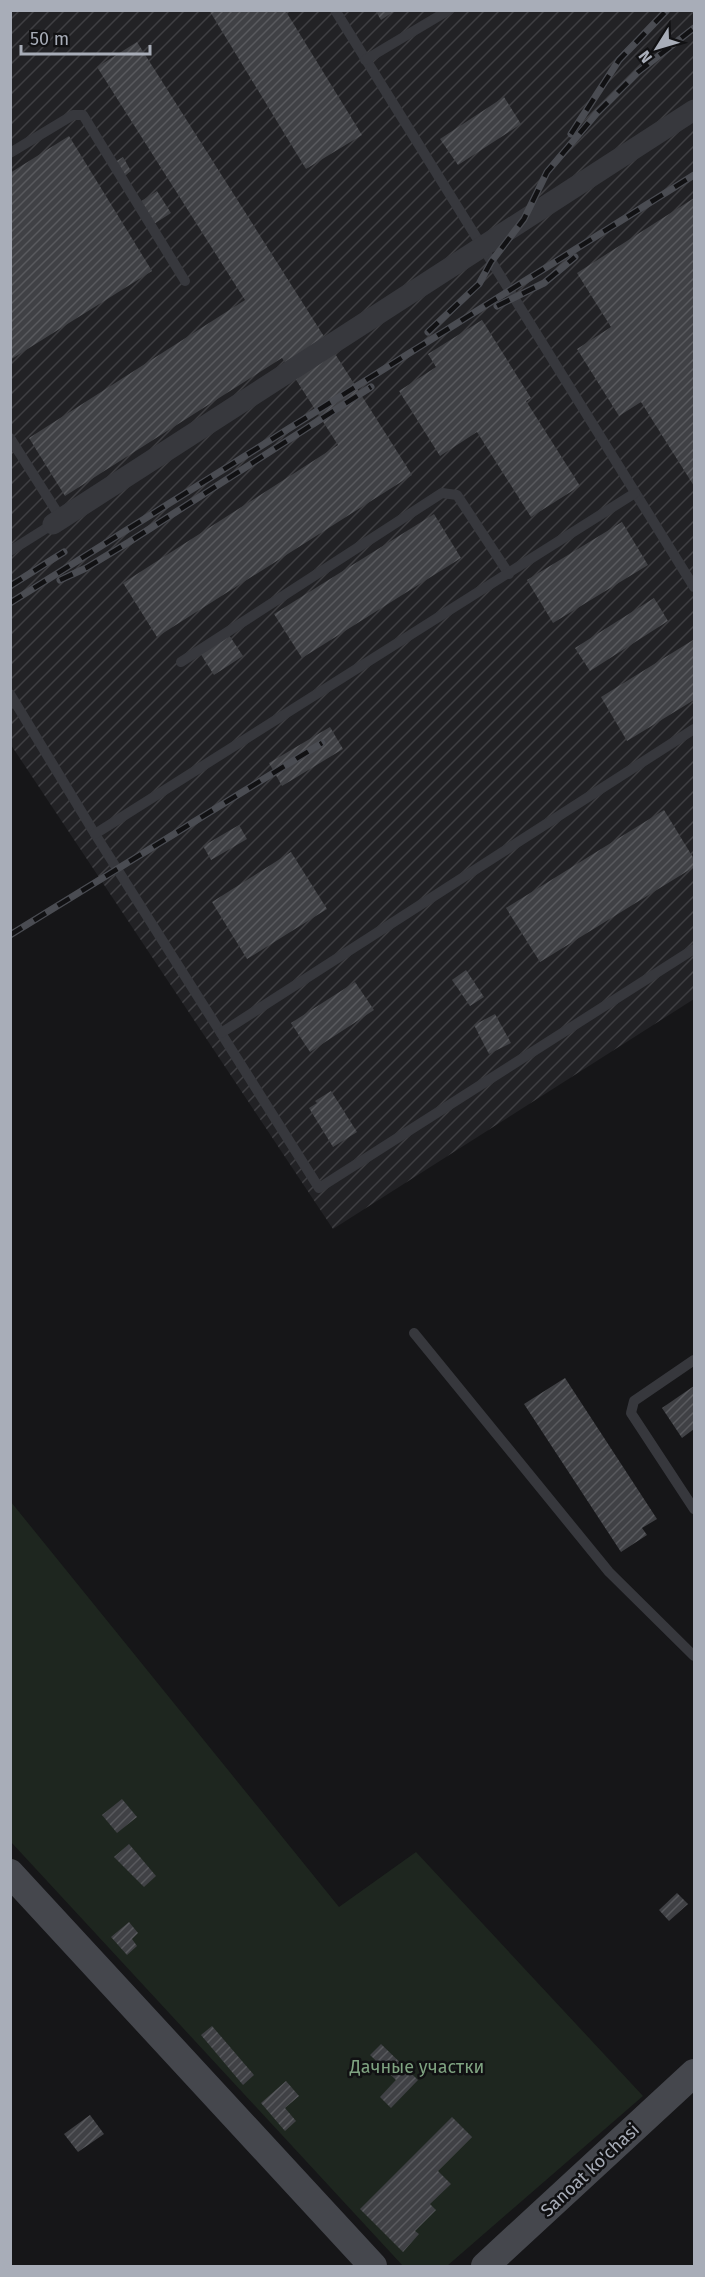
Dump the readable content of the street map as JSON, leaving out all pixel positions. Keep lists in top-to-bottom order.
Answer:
{
  "streets": {
    "main road": ["Sanoat ko'chasi"]
  },
  "parks": ["Дачные участки"],
  "scale_bar": "50 m",
  "north": "bottom left"
}
